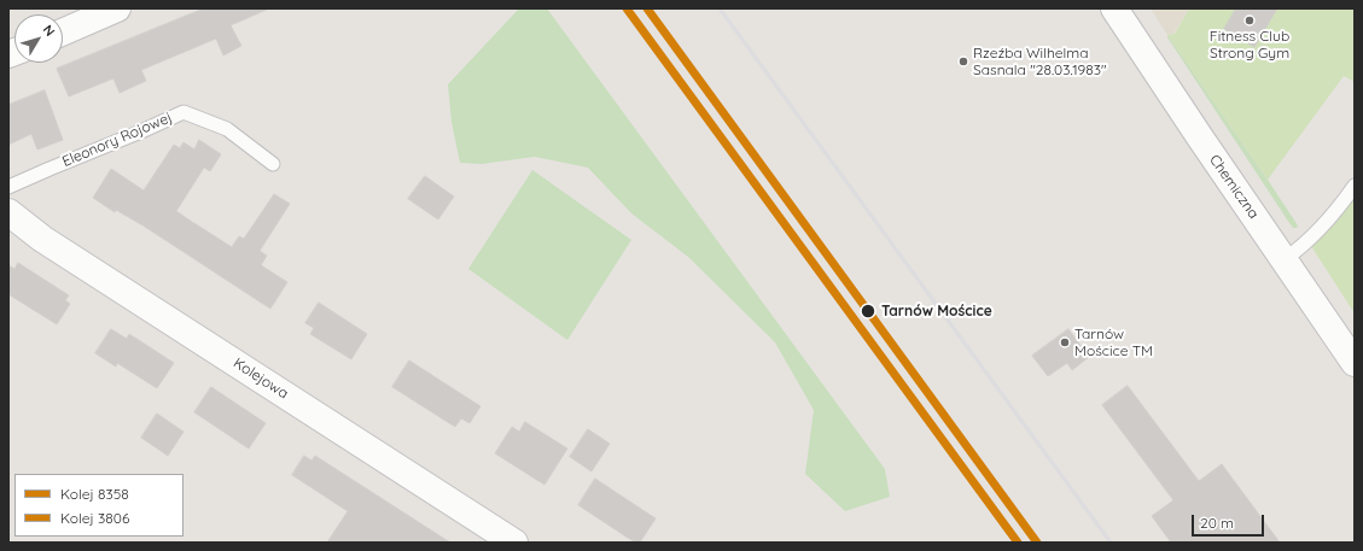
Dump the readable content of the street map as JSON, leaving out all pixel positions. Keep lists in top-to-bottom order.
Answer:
{
  "streets": {
    "street": ["Chemiczna", "Kolejowa"],
    "lane": ["Eleonory Rojowej"]
  },
  "places": [
    "Fitness Club Strong Gym",
    "Rzeźba Wilhelma Sasnala \"28.03.1983\"",
    "Tarnów Mościce",
    "Tarnów Mościce TM"
  ],
  "lines": ["rail line 8358", "rail line 3806"],
  "legend": ["Kolej 8358", "Kolej 3806"],
  "scale_bar": "20 m",
  "north": "top right"
}
